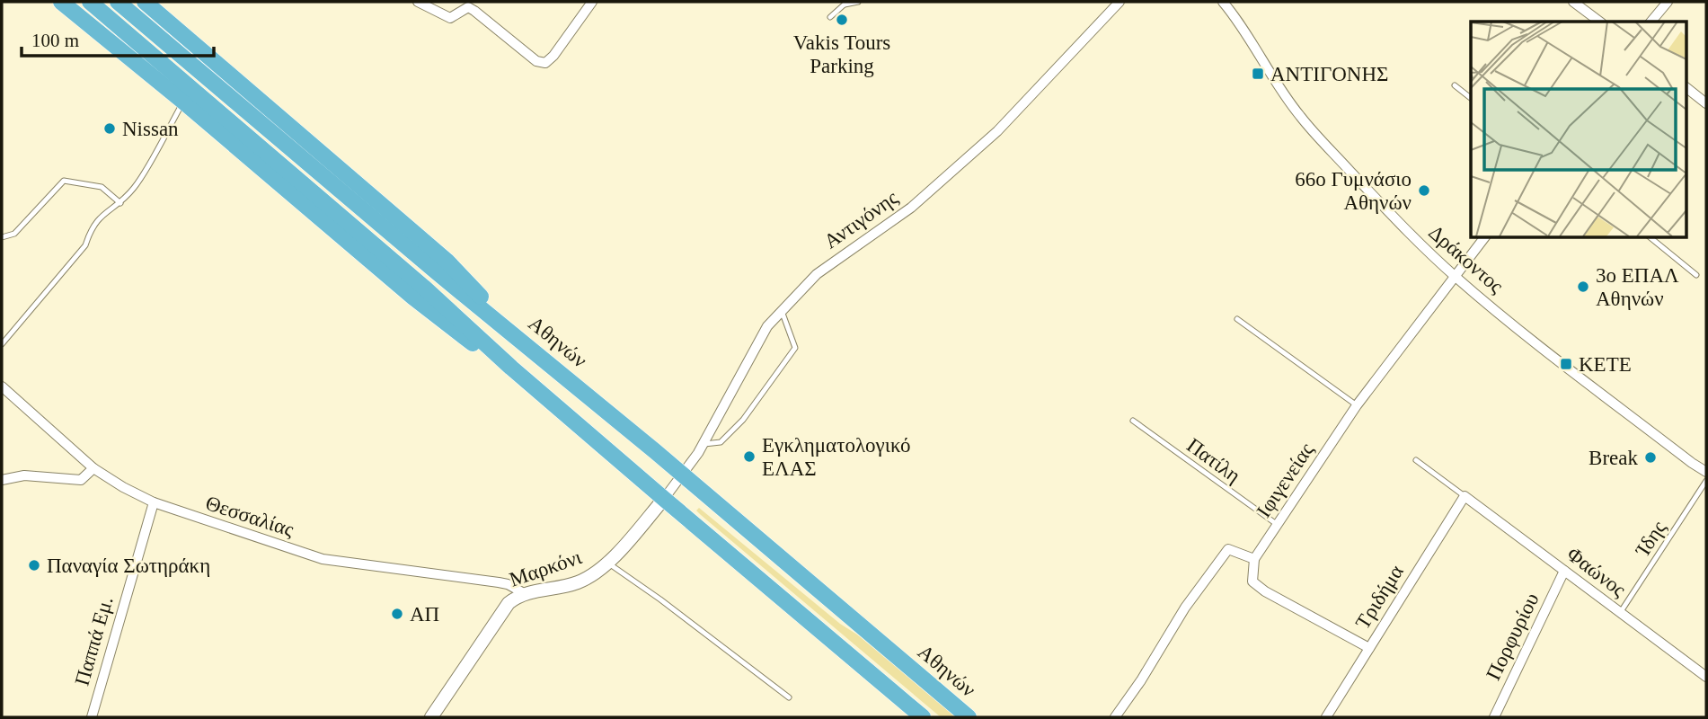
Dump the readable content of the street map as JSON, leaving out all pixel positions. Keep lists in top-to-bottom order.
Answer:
{
  "streets": {
    "highway": ["Αθηνών"],
    "street": [
      "Αντιγόνης",
      "Δράκοντος",
      "Ιφιγενείας",
      "Θεσσαλίας",
      "Μαρκόνι",
      "Φαώνος",
      "Τριδήμα",
      "Πορφυρίου",
      "Παππά Εμ."
    ],
    "lane": ["Πατίλη", "Ίδης"]
  },
  "crossings": [
    ["Αντιγόνης", "Αθηνών"],
    ["Αντιγόνης", "Μαρκόνι"],
    ["Δράκοντος", "Ιφιγενείας"],
    ["Πατίλη", "Ιφιγενείας"],
    ["Θεσσαλίας", "Μαρκόνι"],
    ["Θεσσαλίας", "Παππά Εμ."],
    ["Ίδης", "Φαώνος"],
    ["Φαώνος", "Τριδήμα"],
    ["Φαώνος", "Πορφυρίου"]
  ],
  "places": {
    "other": [
      "Vakis Tours Parking",
      "Nissan",
      "66ο Γυμνάσιο Αθηνών",
      "3ο ΕΠΑΛ Αθηνών",
      "Εγκληματολογικό ΕΛΑΣ",
      "Break",
      "Παναγία Σωτηράκη",
      "ΑΠ"
    ],
    "transit": ["ΑΝΤΙΓΟΝΗΣ", "ΚΕΤΕ"]
  },
  "scale_bar": "100 m"
}
